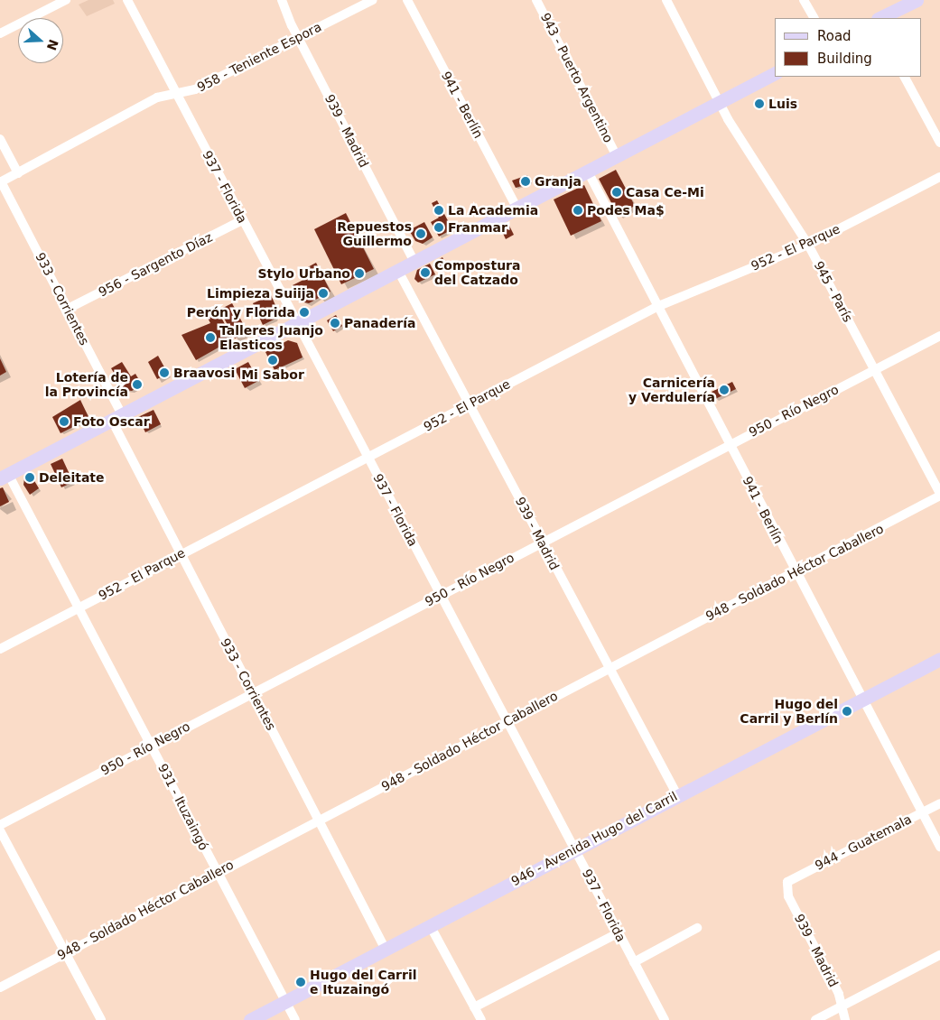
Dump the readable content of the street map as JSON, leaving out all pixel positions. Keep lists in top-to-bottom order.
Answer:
{
  "streets": {
    "main road": ["946 - Avenida Hugo del Carril"],
    "street": [
      "958 - Teniente Espora",
      "943 - Puerto Argentino",
      "941 - Berlín",
      "939 - Madrid",
      "937 - Florida",
      "952 - El Parque",
      "956 - Sargento Díaz",
      "945 - París",
      "933 - Corrientes",
      "950 - Río Negro",
      "948 - Soldado Héctor Caballero",
      "931 - Ituzaingó",
      "944 - Guatemala"
    ]
  },
  "crossings": [
    ["958 - Teniente Espora", "939 - Madrid"],
    ["958 - Teniente Espora", "937 - Florida"],
    ["958 - Teniente Espora", "933 - Corrientes"],
    ["941 - Berlín", "952 - El Parque"],
    ["941 - Berlín", "950 - Río Negro"],
    ["941 - Berlín", "948 - Soldado Héctor Caballero"],
    ["941 - Berlín", "946 - Avenida Hugo del Carril"],
    ["941 - Berlín", "944 - Guatemala"],
    ["939 - Madrid", "952 - El Parque"],
    ["939 - Madrid", "950 - Río Negro"],
    ["939 - Madrid", "948 - Soldado Héctor Caballero"],
    ["939 - Madrid", "946 - Avenida Hugo del Carril"],
    ["939 - Madrid", "944 - Guatemala"],
    ["937 - Florida", "952 - El Parque"],
    ["937 - Florida", "956 - Sargento Díaz"],
    ["937 - Florida", "950 - Río Negro"],
    ["937 - Florida", "948 - Soldado Héctor Caballero"],
    ["937 - Florida", "946 - Avenida Hugo del Carril"],
    ["952 - El Parque", "945 - París"],
    ["952 - El Parque", "933 - Corrientes"],
    ["952 - El Parque", "931 - Ituzaingó"],
    ["956 - Sargento Díaz", "933 - Corrientes"],
    ["945 - París", "950 - Río Negro"],
    ["945 - París", "948 - Soldado Héctor Caballero"],
    ["933 - Corrientes", "950 - Río Negro"],
    ["933 - Corrientes", "948 - Soldado Héctor Caballero"],
    ["933 - Corrientes", "946 - Avenida Hugo del Carril"],
    ["950 - Río Negro", "931 - Ituzaingó"],
    ["948 - Soldado Héctor Caballero", "931 - Ituzaingó"],
    ["931 - Ituzaingó", "946 - Avenida Hugo del Carril"]
  ],
  "places": [
    "Luis",
    "Granja",
    "Casa Ce-Mi",
    "La Academia",
    "Podes Ma$",
    "Franmar",
    "Repuestos Guillermo",
    "Compostura del Catzado",
    "Stylo Urbano",
    "Limpieza Suiija",
    "Perón y Florida",
    "Panadería",
    "Talleres Juanjo Elasticos",
    "Mi Sabor",
    "Braavosi",
    "Lotería de la Provincía",
    "Carnicería y Verdulería",
    "Foto Oscar",
    "Deleitate",
    "Hugo del Carril y Berlín",
    "Hugo del Carril e Ituzaingó"
  ],
  "legend": ["Road", "Building"],
  "north": "right"
}
